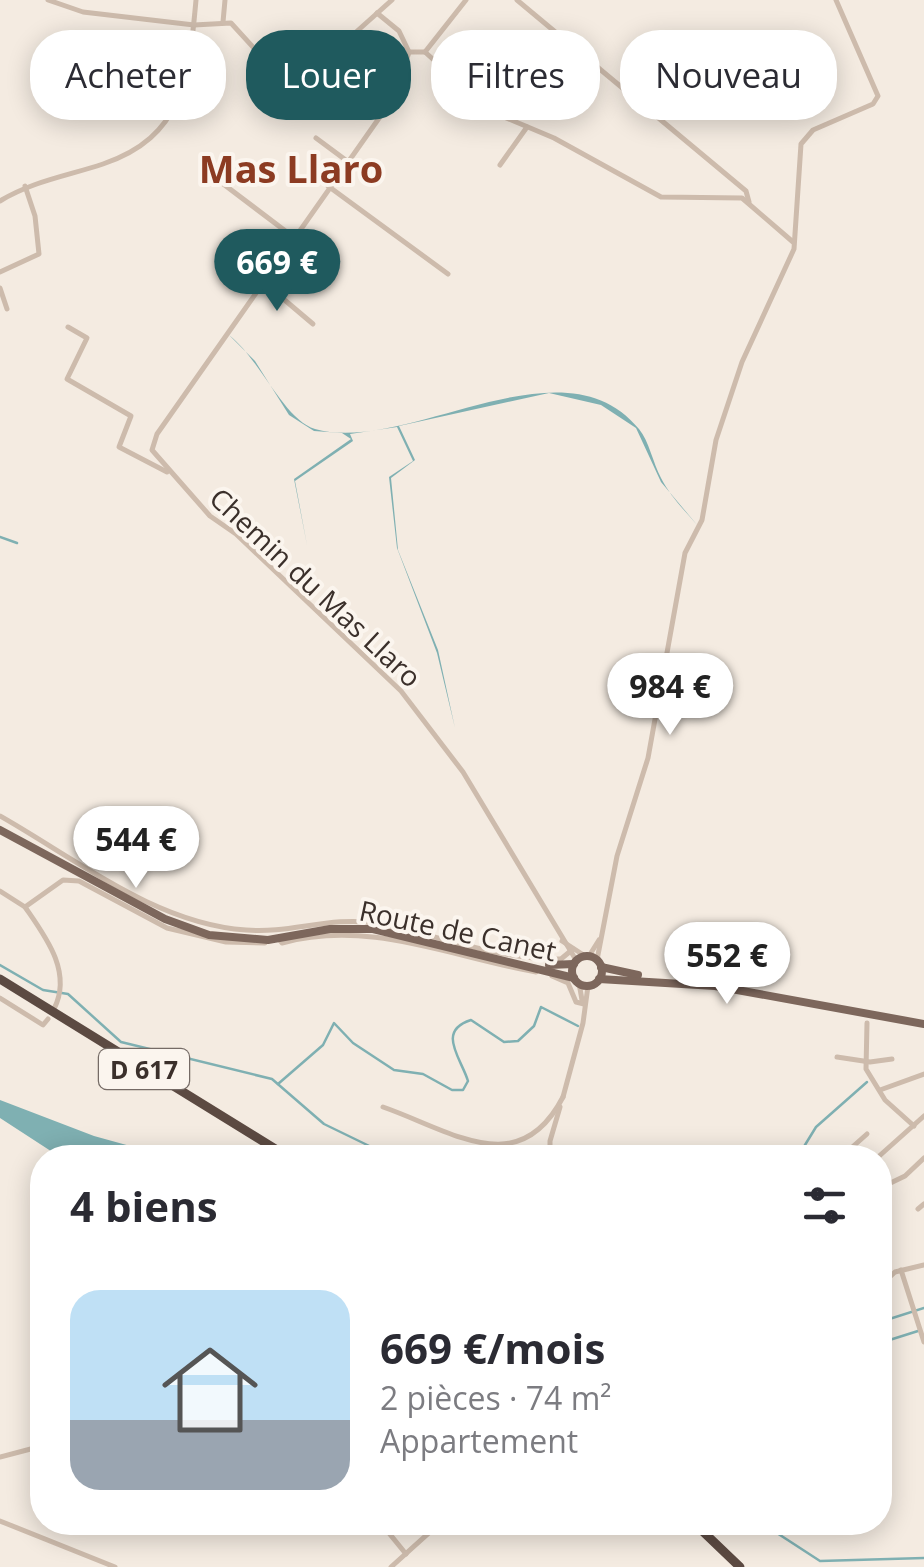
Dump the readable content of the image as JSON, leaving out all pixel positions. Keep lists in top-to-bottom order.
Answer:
{
  "streets": {
    "highway": ["D 617"],
    "main road": ["Route de Canet"],
    "street": ["Chemin du Mas Llaro"]
  },
  "districts": ["Mas Llaro"],
  "page": {
    "chip": [
      "Acheter",
      "Louer",
      "Filtres",
      "Nouveau"
    ],
    "price": [
      "669 €",
      "984 €",
      "544 €",
      "552 €"
    ],
    "heading": "4 biens",
    "list": [
      {
        "name": "669 €/mois",
        "note": "2 pièces · 74 m² · Appartement"
      }
    ]
  }
}
